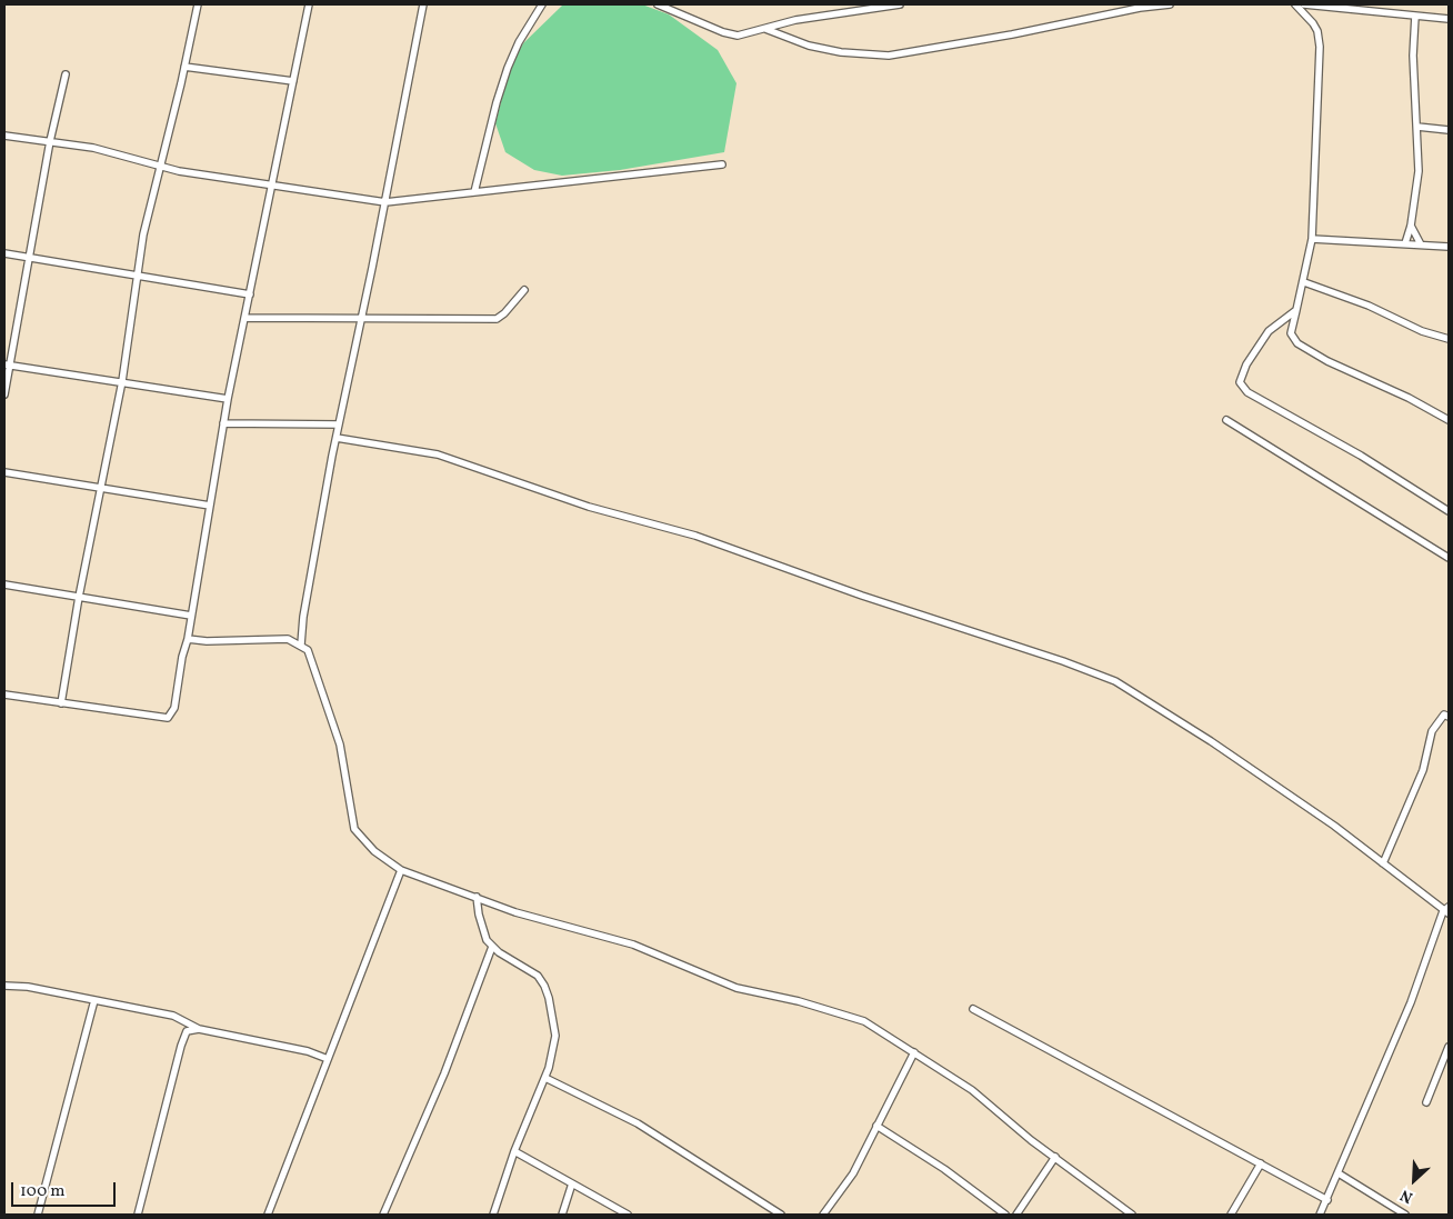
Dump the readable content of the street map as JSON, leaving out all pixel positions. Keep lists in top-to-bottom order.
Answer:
{
  "scale_bar": "100 m",
  "north": "bottom left"
}
